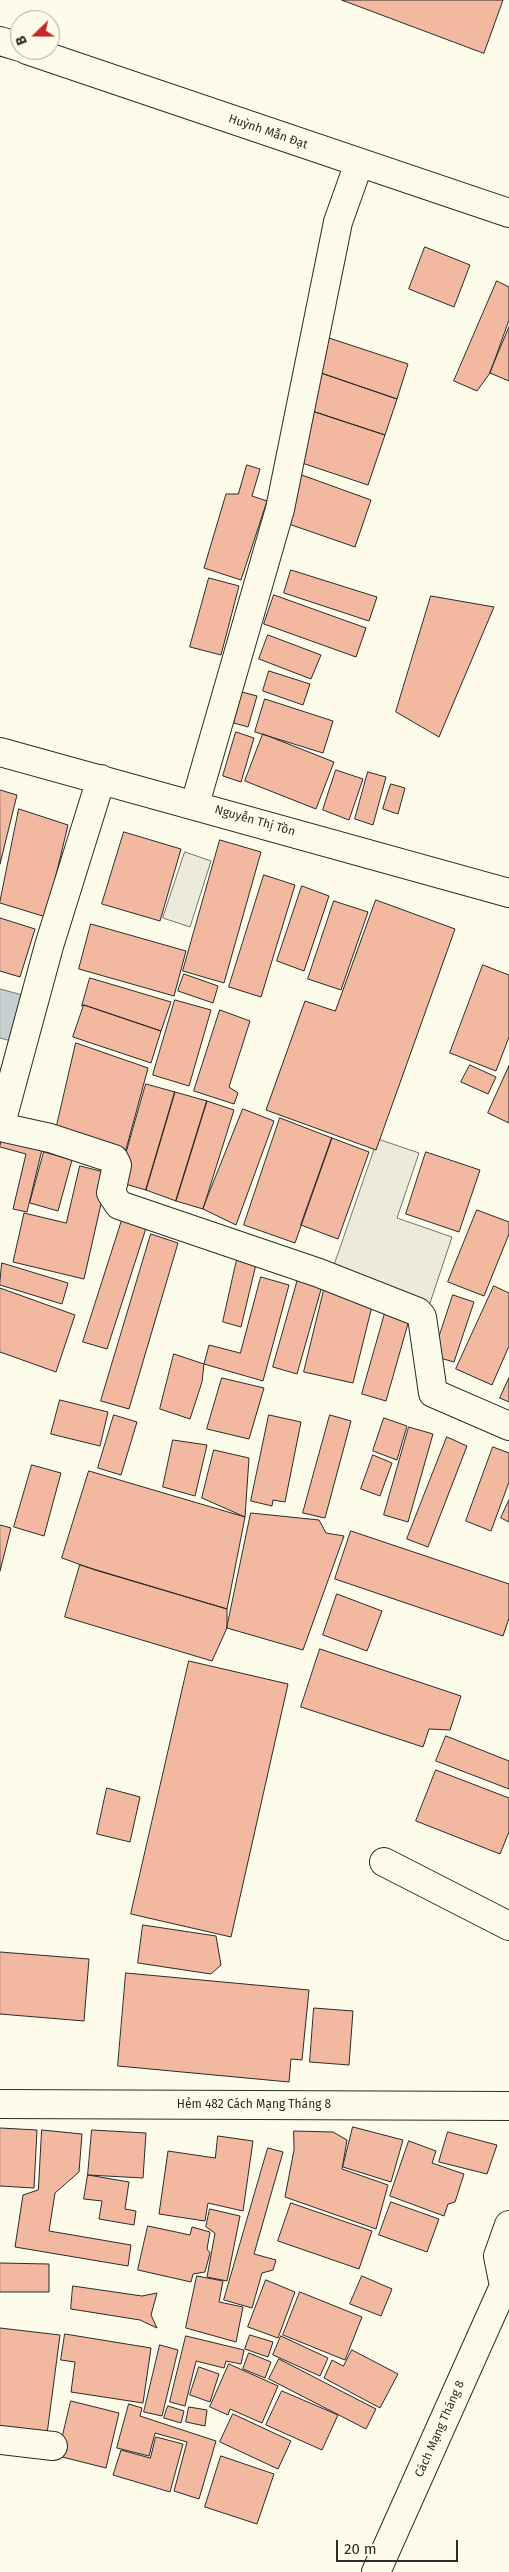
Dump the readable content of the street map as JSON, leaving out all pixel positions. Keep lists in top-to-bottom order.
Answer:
{
  "streets": {
    "main road": [
      "Huỳnh Mẫn Đạt",
      "Nguyễn Thị Tồn",
      "Hẻm 482 Cách Mạng Tháng 8",
      "Cách Mạng Tháng 8"
    ]
  },
  "scale_bar": "20 m",
  "north": "left"
}
